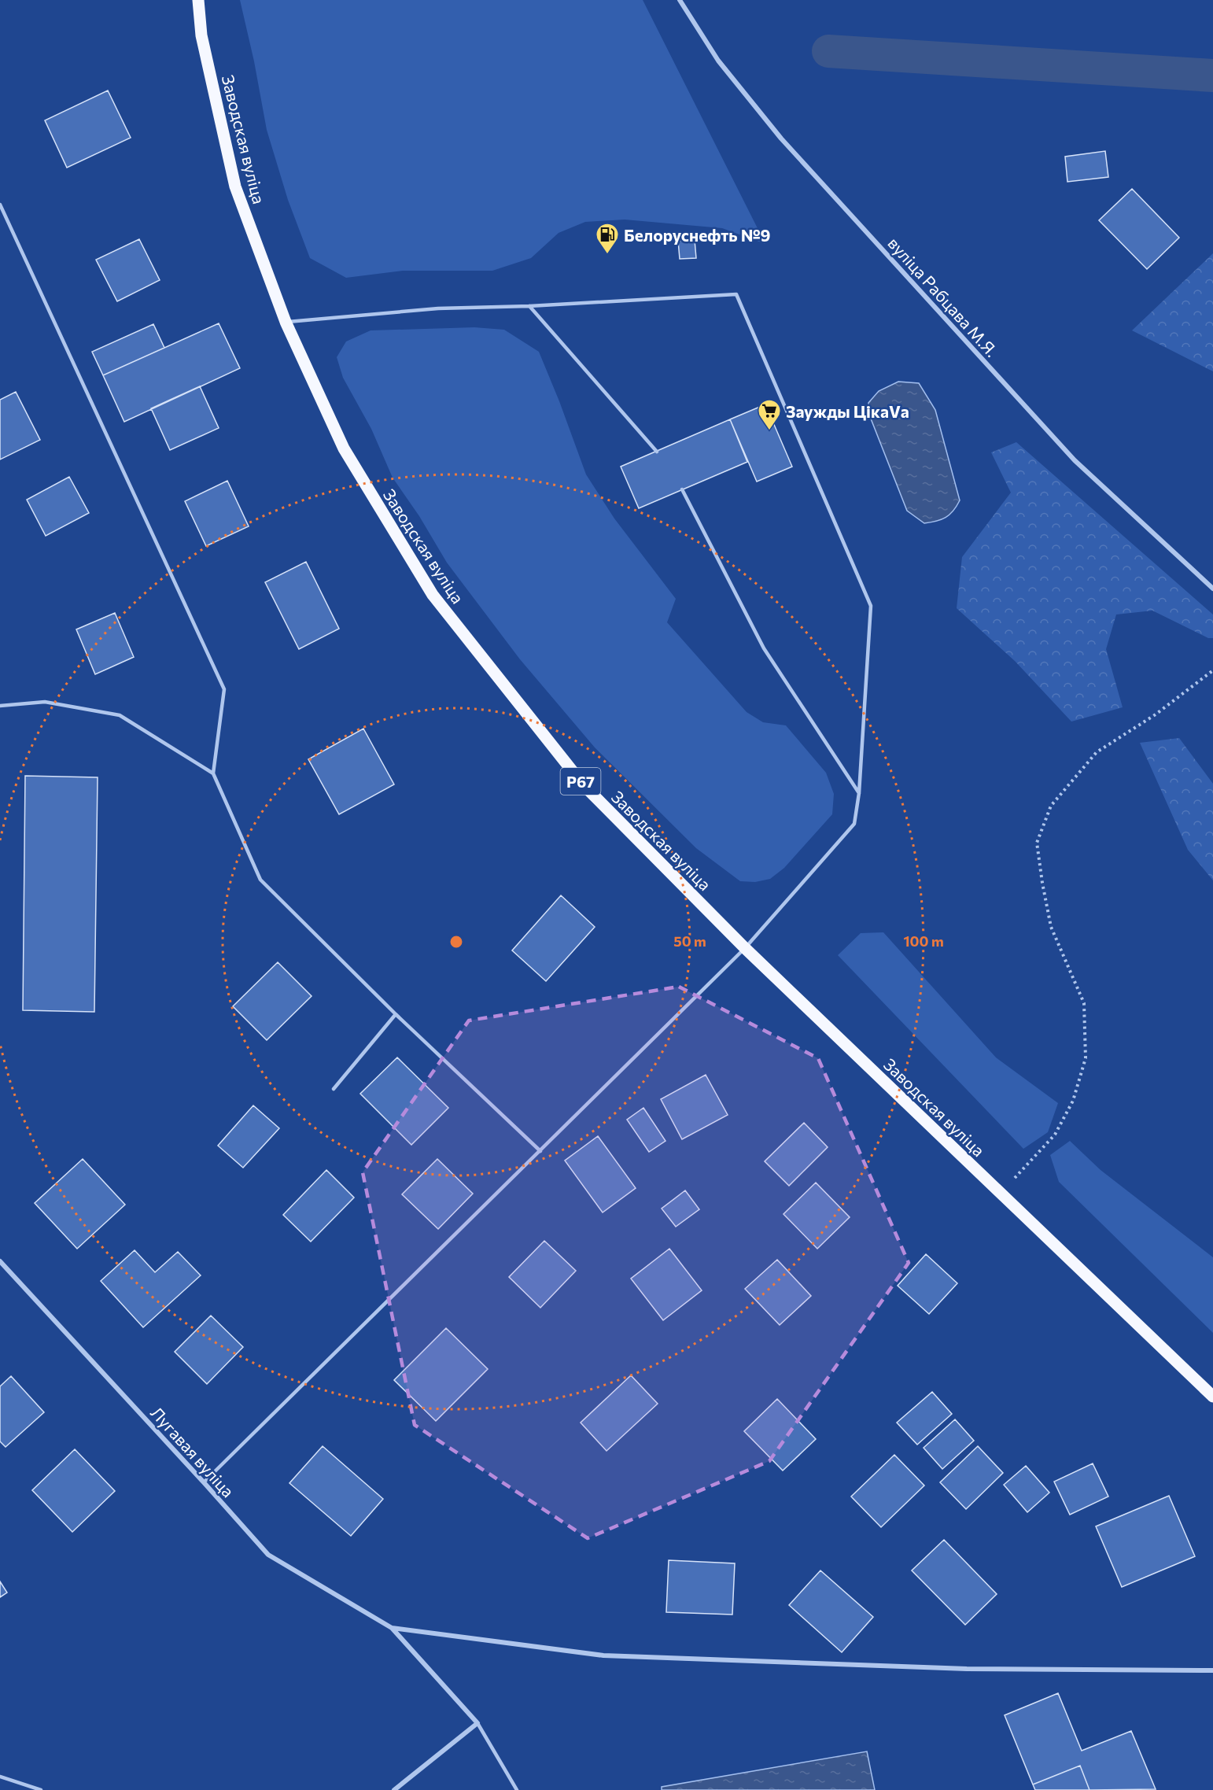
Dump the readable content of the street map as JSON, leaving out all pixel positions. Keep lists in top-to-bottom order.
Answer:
{
  "streets": {
    "main road": ["Заводская вуліца", "Р67"],
    "street": ["вуліца Рабцава М.Я.", "Лугавая вуліца"]
  },
  "places": {
    "fuel station": ["Белоруснефть №9"],
    "supermarket": ["Заужды ЦікаVа"]
  },
  "rings": ["50 m", "100 m"]
}
